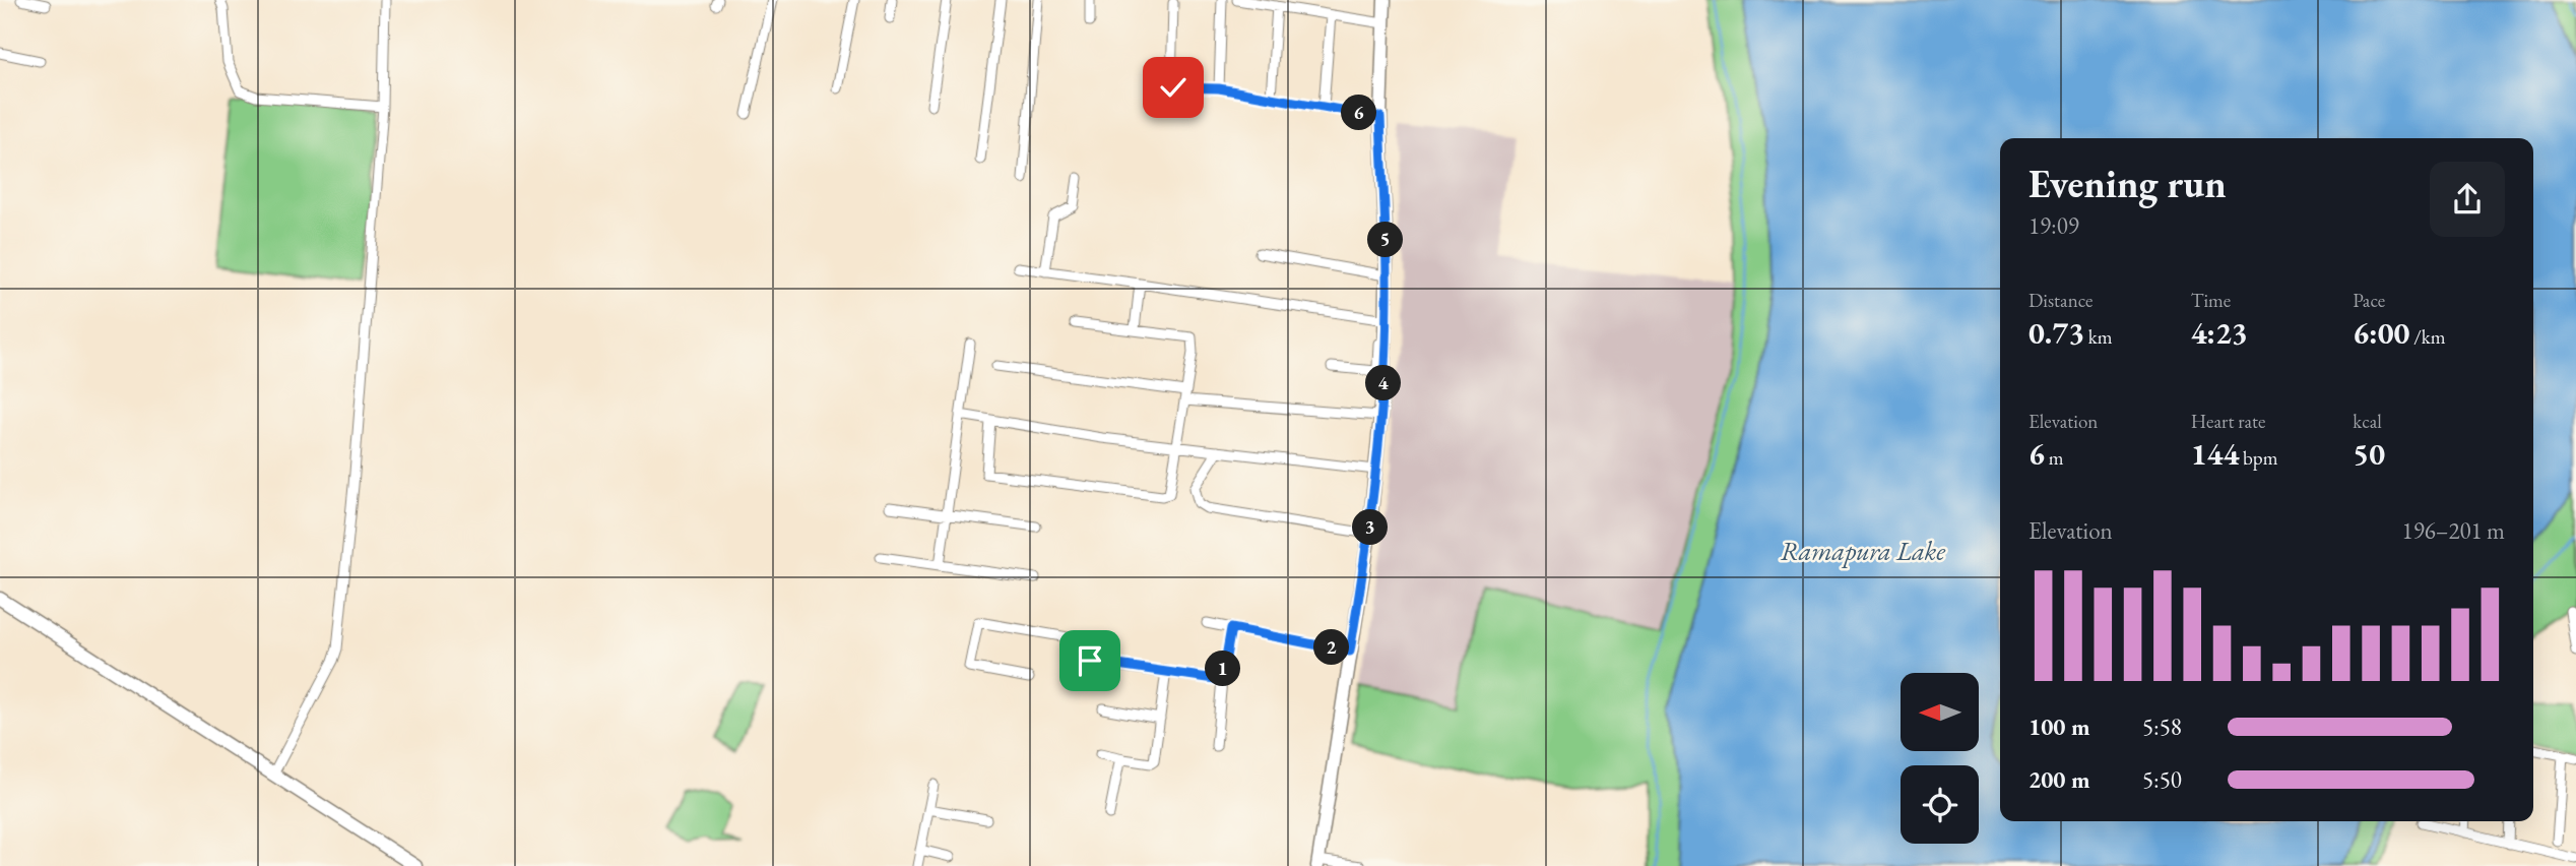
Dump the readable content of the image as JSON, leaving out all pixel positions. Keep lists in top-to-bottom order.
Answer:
{
  "water": ["Ramapura Lake"],
  "north": "left",
  "page": {
    "pins": [
      "6",
      "5",
      "4",
      "3",
      "2",
      "1"
    ],
    "heading": ["Evening run", "19:09"],
    "stats": [
      ["Distance", "0.73 km"],
      ["Time", "4:23"],
      ["Pace", "6:00 /km"],
      ["Elevation", "6 m"],
      ["Heart rate", "144 bpm"],
      ["kcal", "50"]
    ],
    "chart": ["Elevation", "196–201 m"],
    "list": [
      {
        "name": "100 m",
        "note": "5:58"
      },
      {
        "name": "200 m",
        "note": "5:50"
      }
    ]
  }
}
